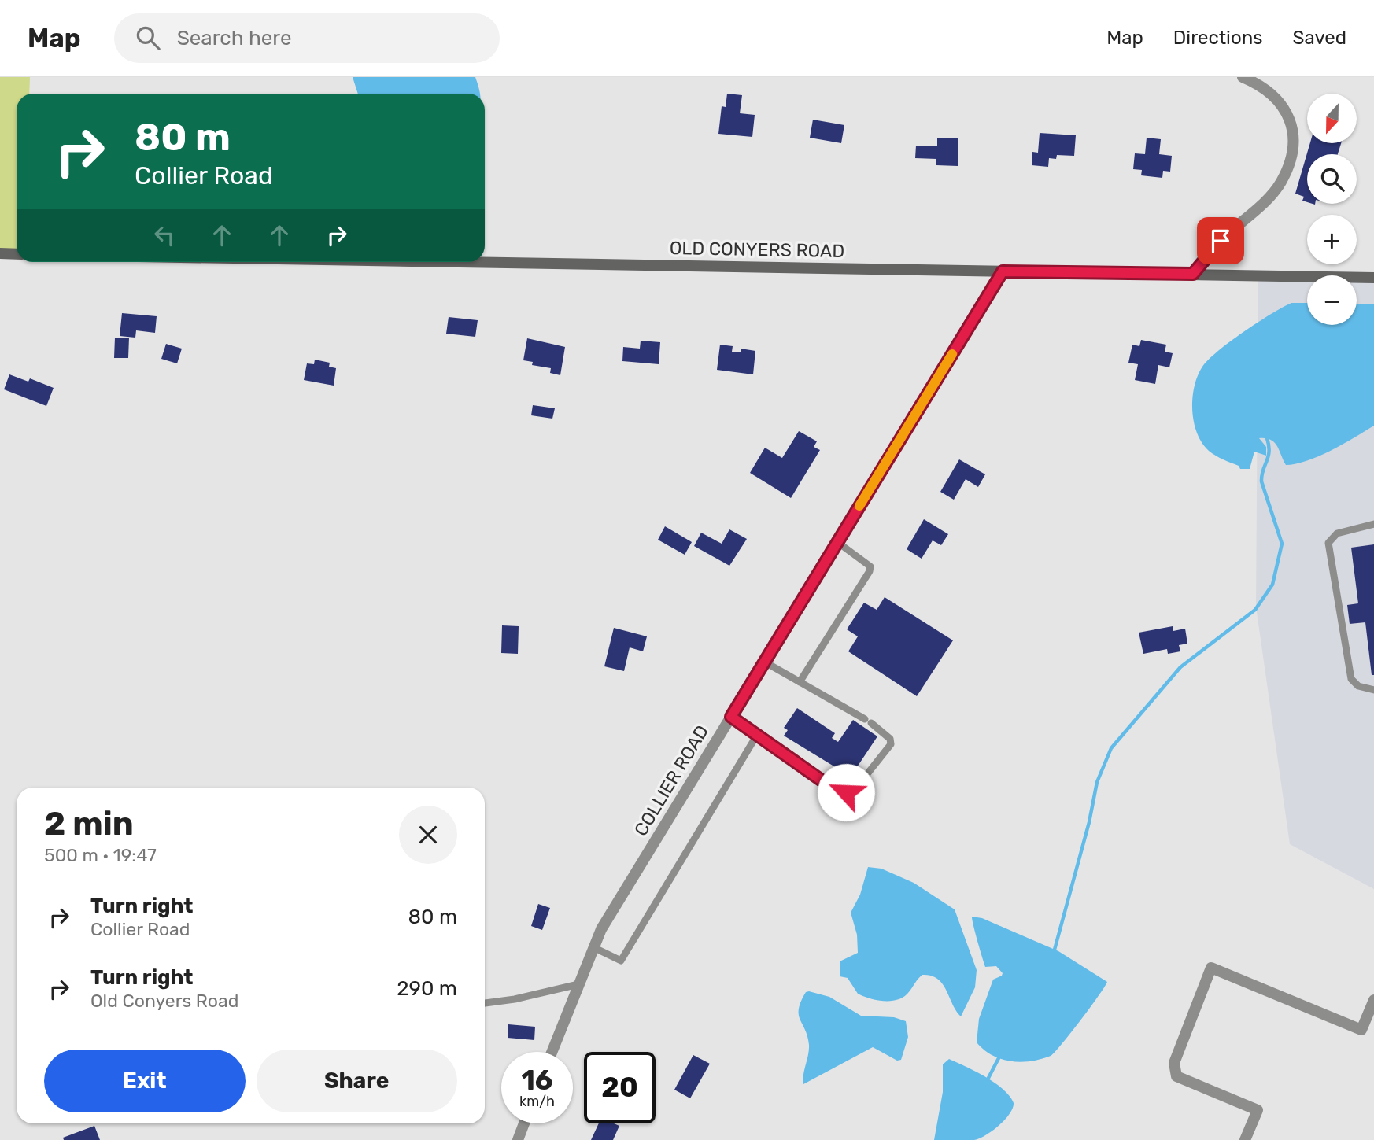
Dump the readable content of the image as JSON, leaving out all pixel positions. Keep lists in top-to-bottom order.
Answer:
{
  "streets": {
    "street": ["OLD CONYERS ROAD", "COLLIER ROAD"]
  },
  "crossings": [
    ["OLD CONYERS ROAD", "COLLIER ROAD"]
  ],
  "north": "bottom",
  "page": {
    "header": "Map",
    "search": "Search here",
    "nav": ["Map", "Directions", "Saved"],
    "map_buttons": ["+", "−"],
    "turn": ["80 m", "Collier Road"],
    "heading": ["2 min", "500 m · 19:47"],
    "list": [
      {
        "name": "Turn right",
        "note": "Collier Road",
        "value": "80 m"
      },
      {
        "name": "Turn right",
        "note": "Old Conyers Road",
        "value": "290 m"
      }
    ],
    "buttons": ["Exit", "Share"],
    "speed": "16 km/h",
    "limit": "20"
  }
}
